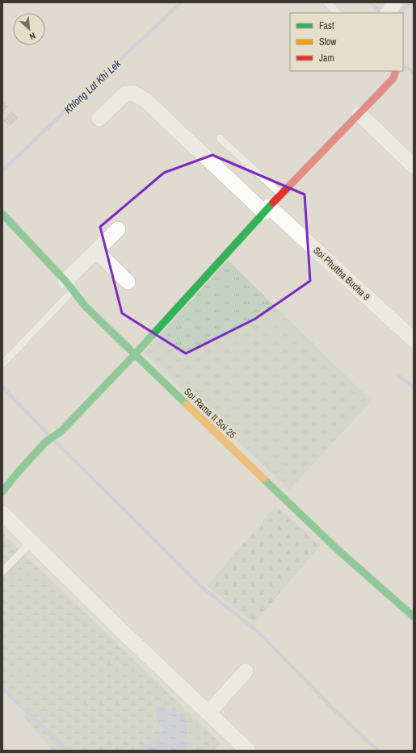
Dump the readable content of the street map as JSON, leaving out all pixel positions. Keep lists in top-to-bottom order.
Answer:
{
  "streets": {
    "street": ["Soi Phuttha Bucha 9", "Soi Rama II Soi 25"]
  },
  "water": ["Khlong Lat Khi Lek"],
  "legend": ["Fast", "Slow", "Jam"],
  "north": "bottom right"
}
